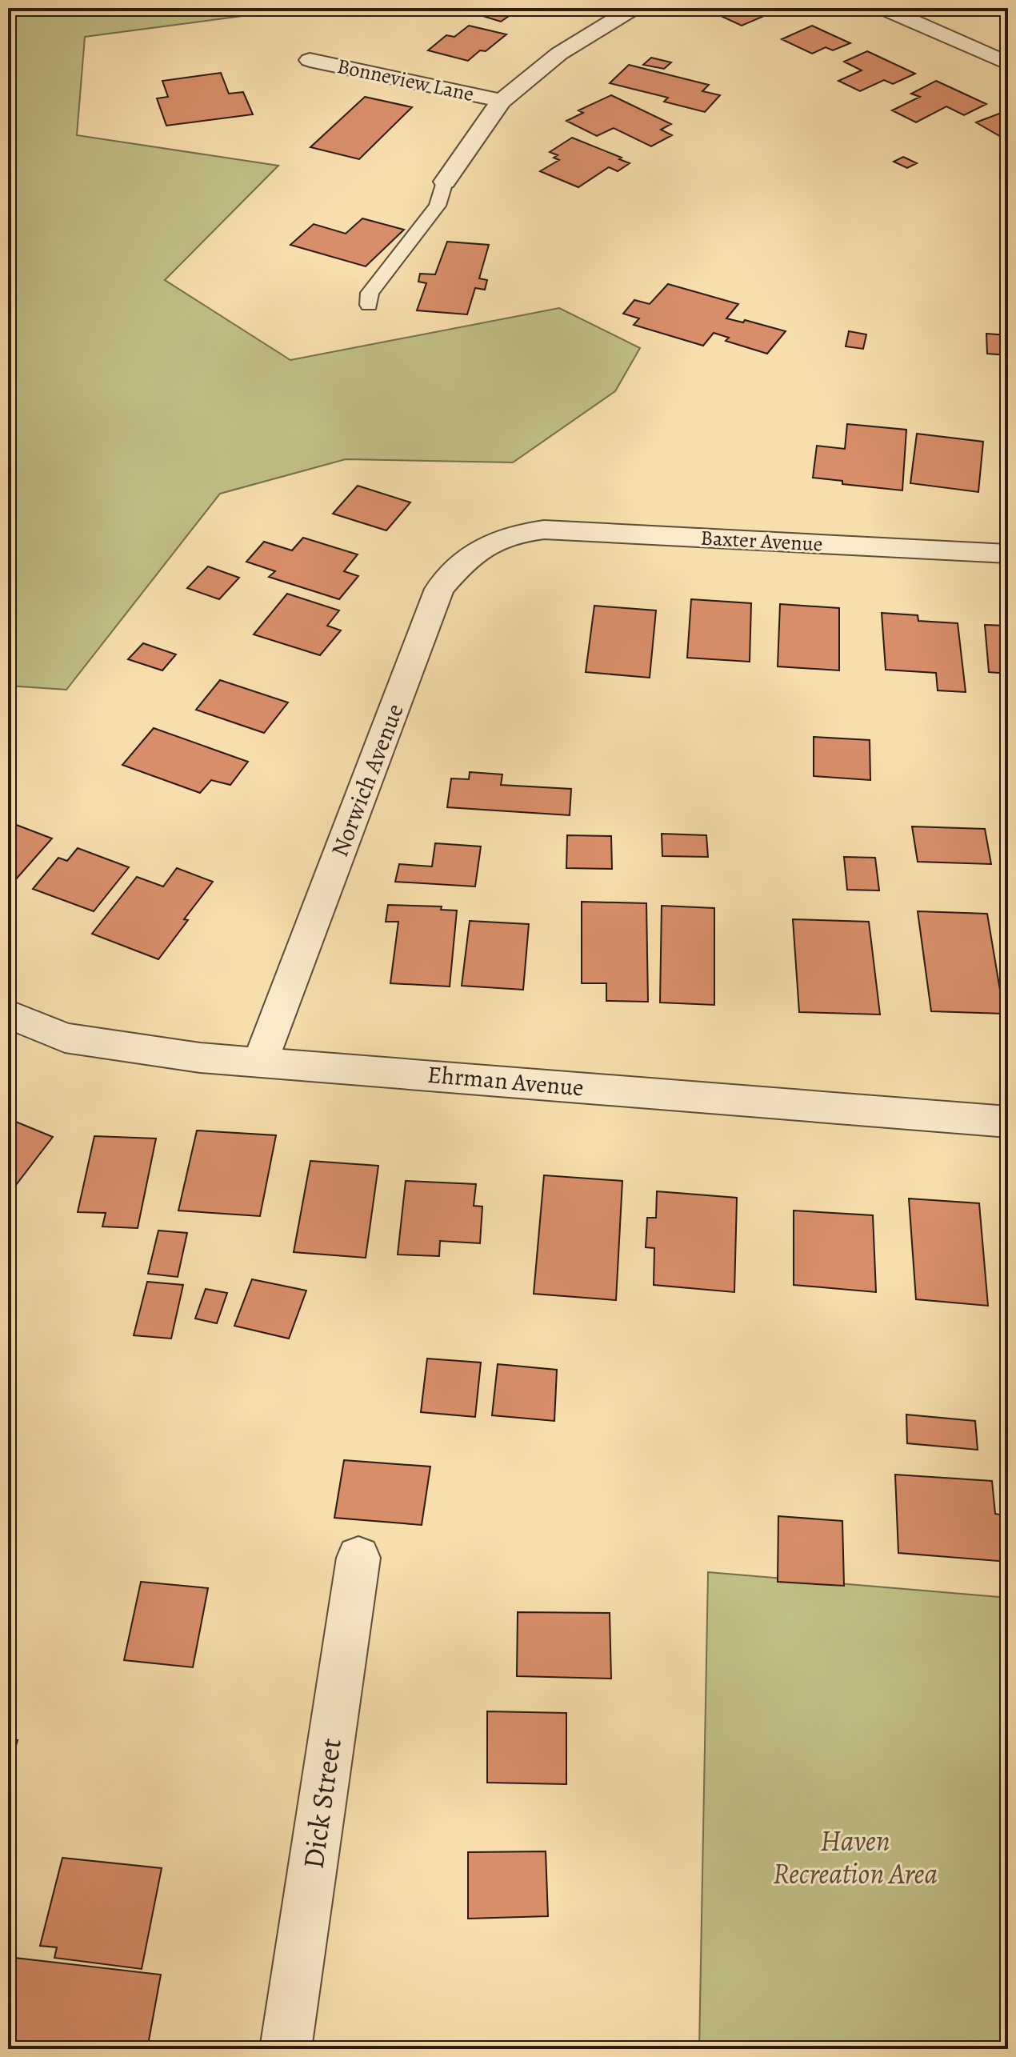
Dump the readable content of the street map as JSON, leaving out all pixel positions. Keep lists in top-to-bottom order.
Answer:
{
  "streets": {
    "street": [
      "Bonneview Lane",
      "Baxter Avenue",
      "Norwich Avenue",
      "Ehrman Avenue",
      "Dick Street"
    ]
  },
  "crossings": [
    ["Baxter Avenue", "Norwich Avenue"],
    ["Norwich Avenue", "Ehrman Avenue"]
  ],
  "parks": ["Haven Recreation Area"]
}
